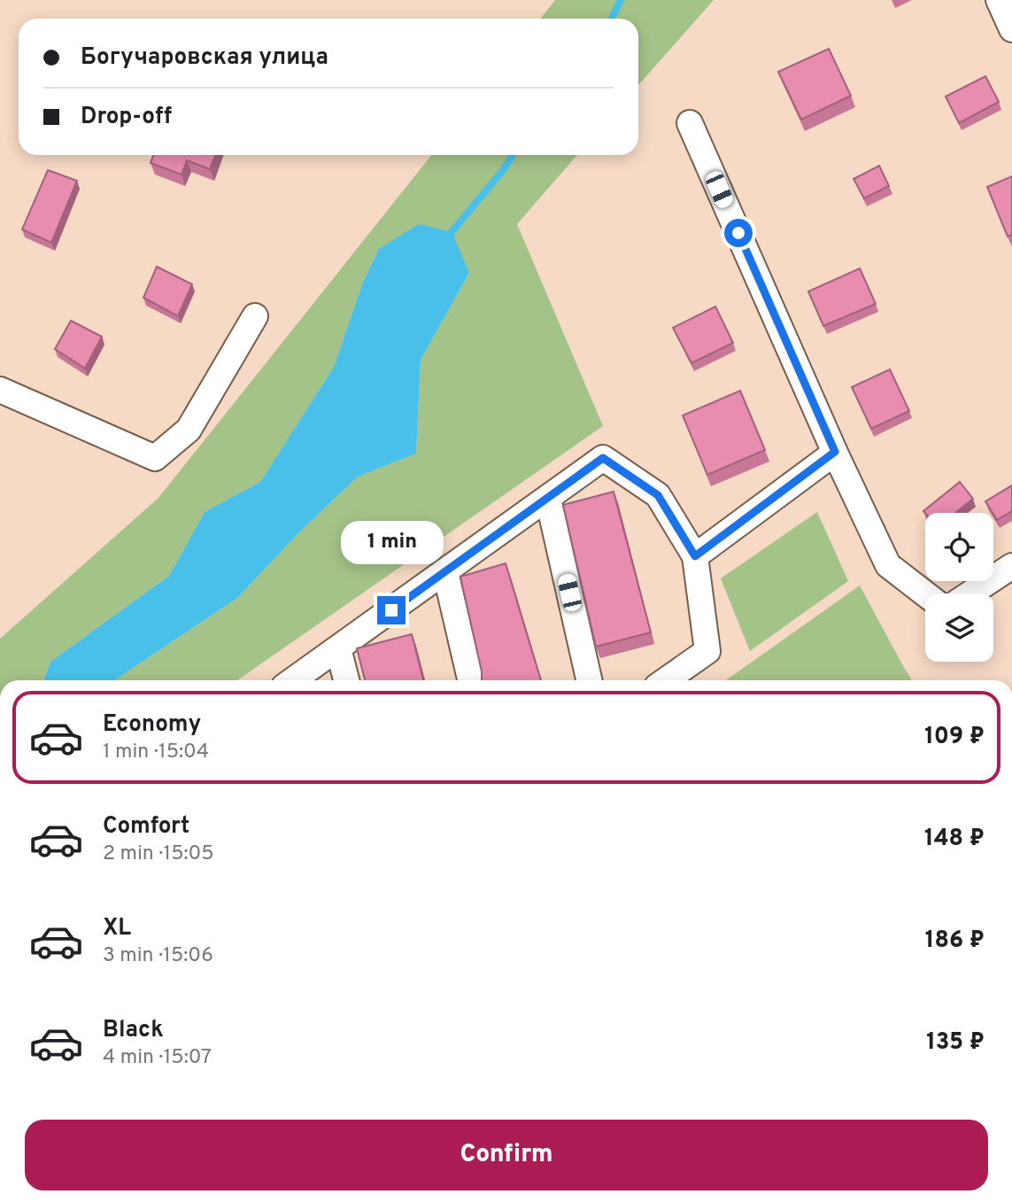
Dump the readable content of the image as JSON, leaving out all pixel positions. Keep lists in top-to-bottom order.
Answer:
{
  "page": {
    "banner": ["Богучаровская улица", "Drop-off"],
    "bubble": "1 min",
    "list": [
      {
        "name": "Economy",
        "note": "1 min · 15:04",
        "value": "109 ₽"
      },
      {
        "name": "Comfort",
        "note": "2 min · 15:05",
        "value": "148 ₽"
      },
      {
        "name": "XL",
        "note": "3 min · 15:06",
        "value": "186 ₽"
      },
      {
        "name": "Black",
        "note": "4 min · 15:07",
        "value": "135 ₽"
      }
    ],
    "buttons": "Confirm"
  }
}
